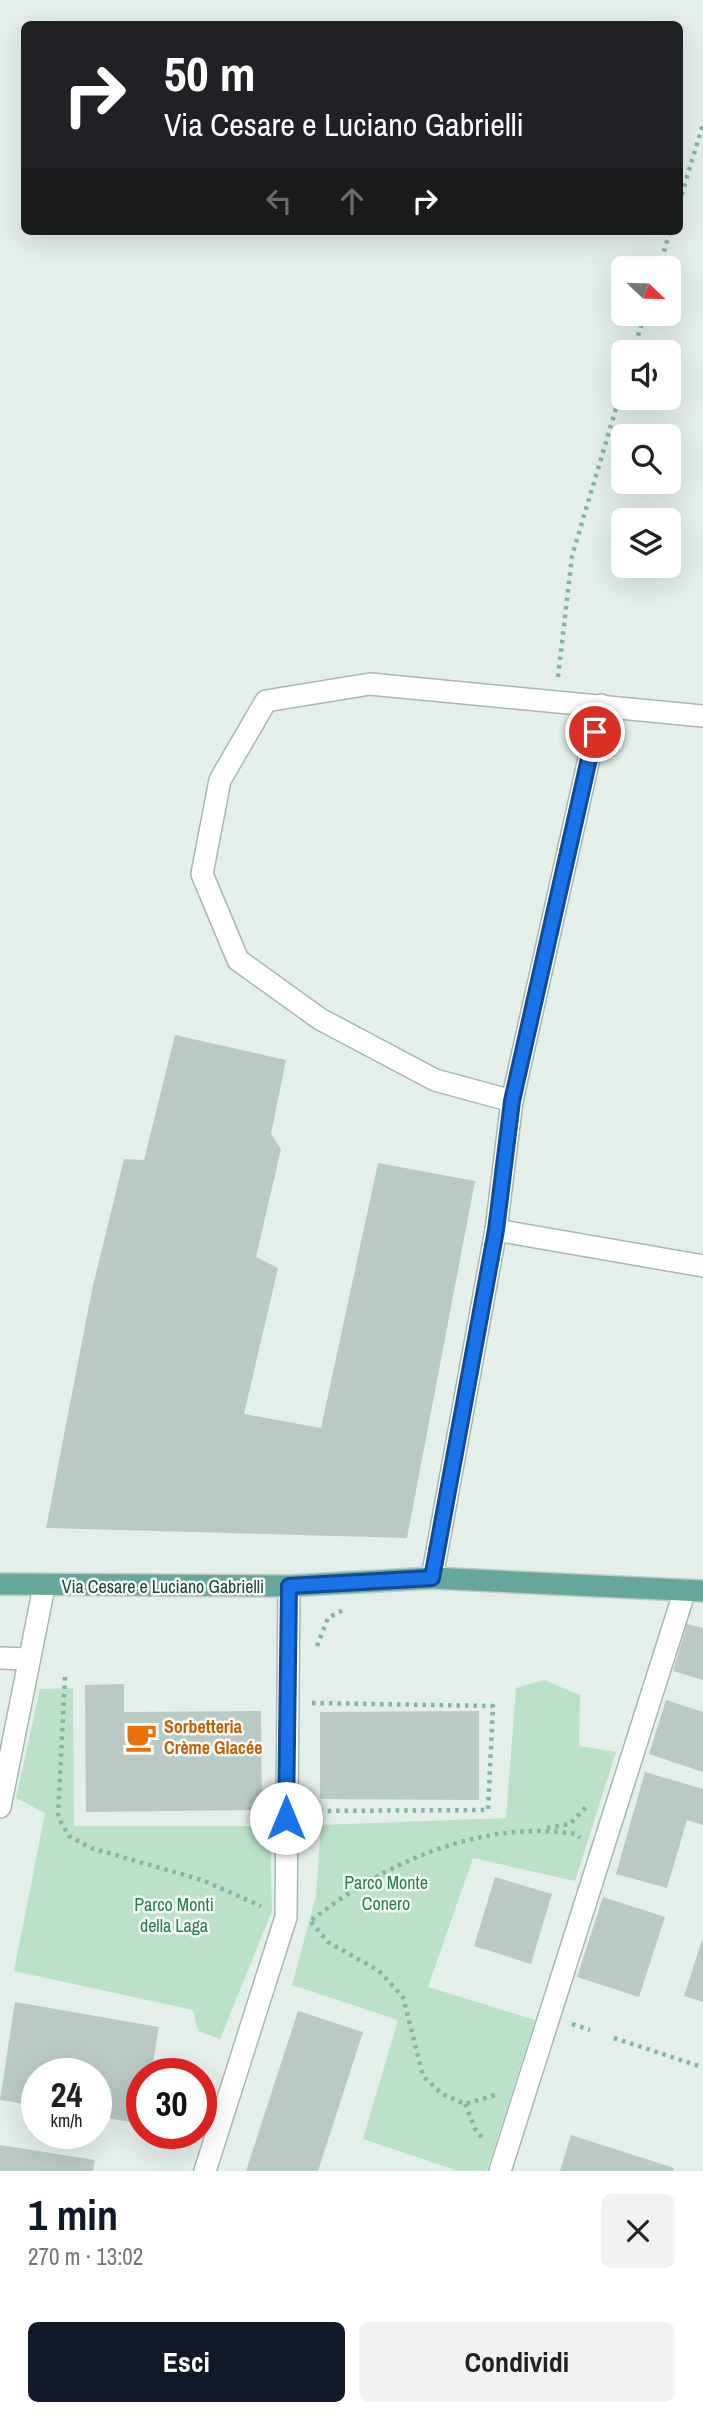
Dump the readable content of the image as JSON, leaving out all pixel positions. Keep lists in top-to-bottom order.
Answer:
{
  "streets": {
    "main road": ["Via Cesare e Luciano Gabrielli"]
  },
  "parks": ["Parco Monte Conero", "Parco Monti della Laga"],
  "places": {
    "cafe": ["Sorbetteria Crème Glacée"]
  },
  "north": "bottom right",
  "page": {
    "turn": ["50 m", "Via Cesare e Luciano Gabrielli"],
    "speed": "24 km/h",
    "limit": "30",
    "heading": ["1 min", "270 m · 13:02"],
    "buttons": ["Esci", "Condividi"]
  }
}
